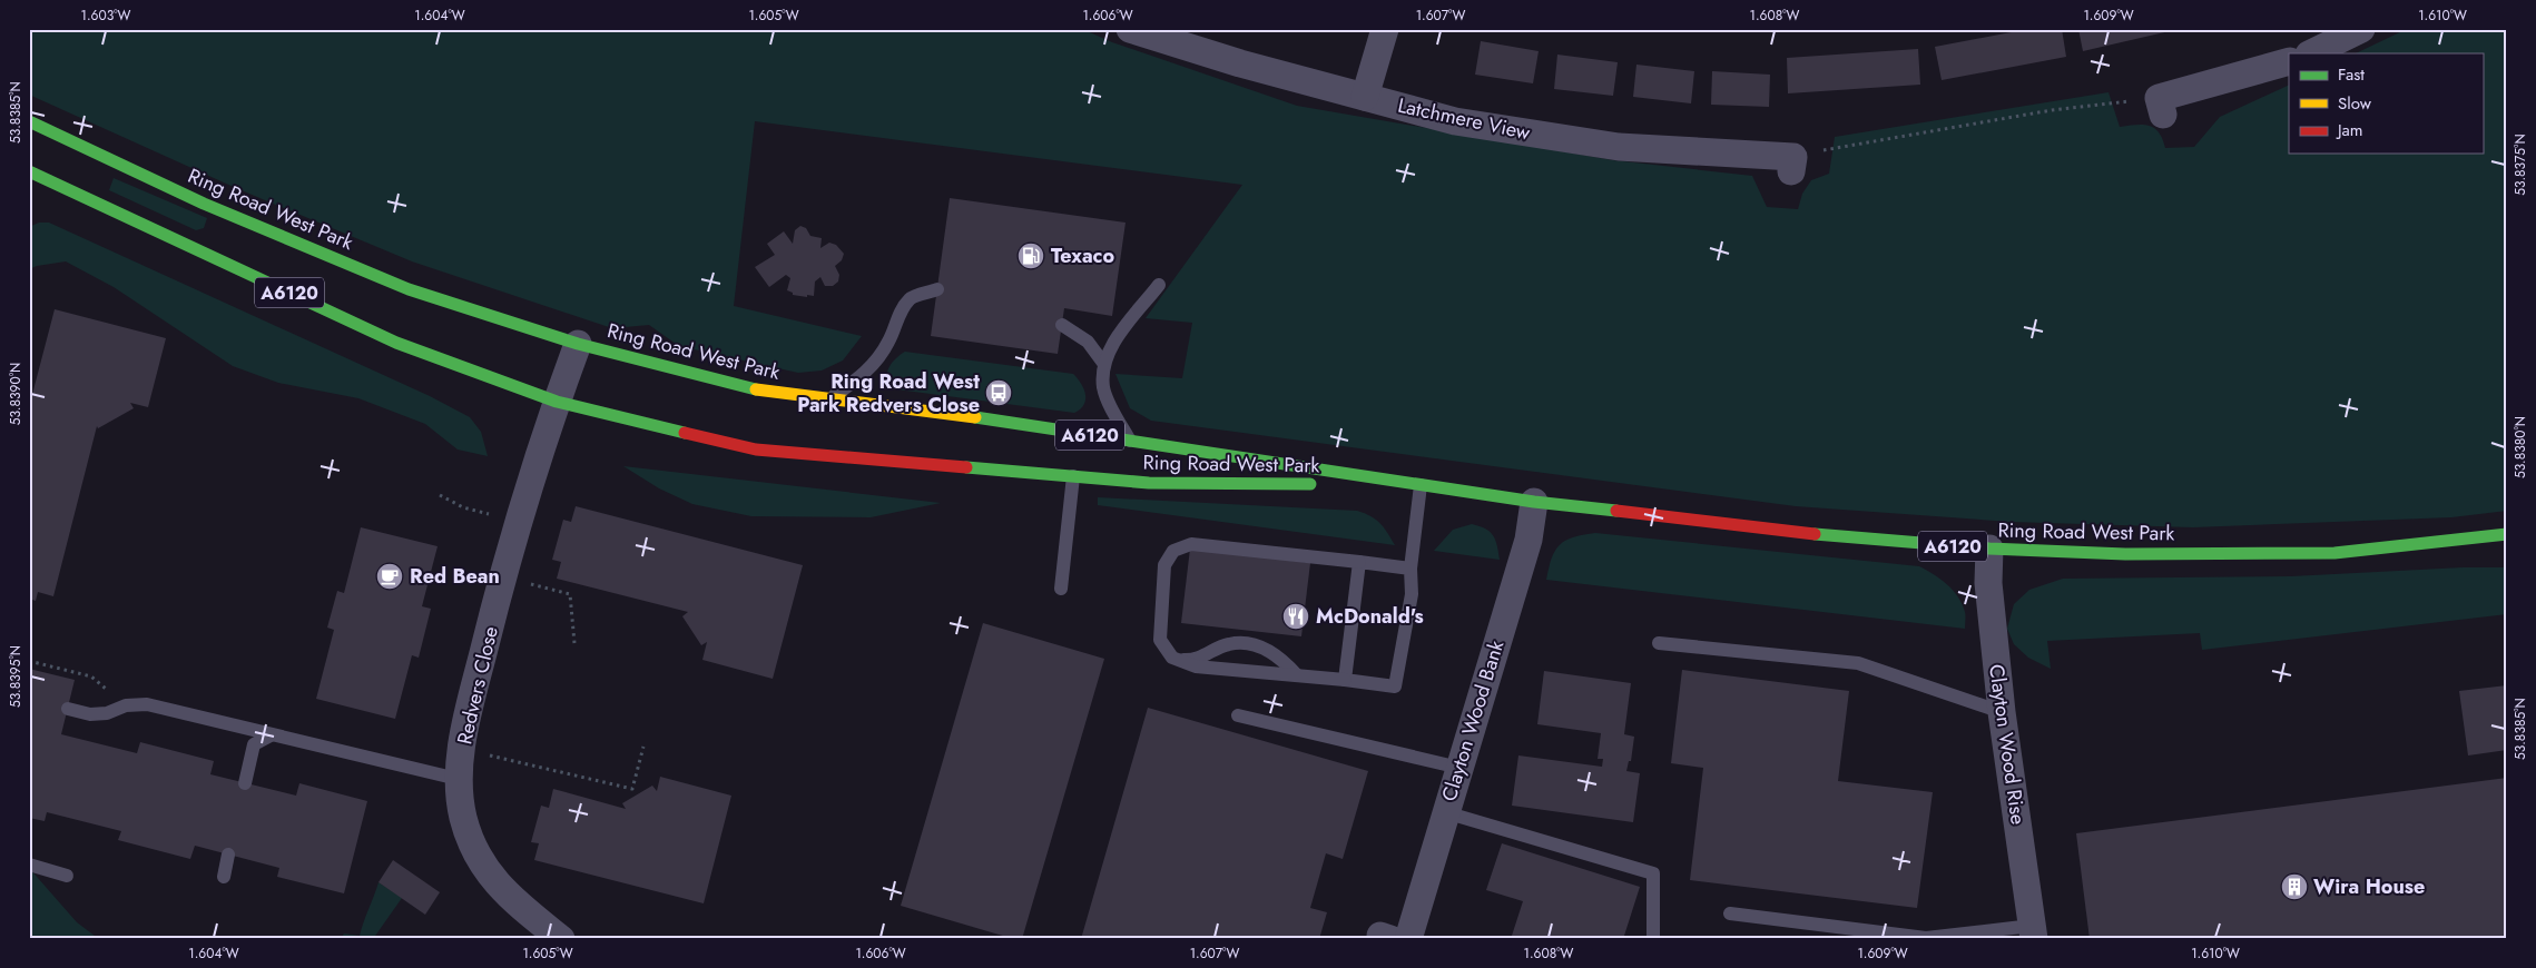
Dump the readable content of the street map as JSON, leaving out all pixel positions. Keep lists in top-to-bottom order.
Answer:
{
  "streets": {
    "highway": ["Ring Road West Park", "A6120"],
    "street": [
      "Latchmere View",
      "Redvers Close",
      "Clayton Wood Bank",
      "Clayton Wood Rise"
    ]
  },
  "crossings": [
    ["Ring Road West Park", "Redvers Close"],
    ["Ring Road West Park", "Clayton Wood Bank"],
    ["Ring Road West Park", "Clayton Wood Rise"]
  ],
  "places": {
    "fuel station": ["Texaco"],
    "bus stop": ["Ring Road West Park Redvers Close"],
    "cafe": ["Red Bean"],
    "restaurant": ["McDonald's"],
    "building": ["Wira House"]
  },
  "legend": ["Fast", "Slow", "Jam"],
  "coordinates": [
    "1.603°W",
    "1.604°W",
    "1.605°W",
    "1.606°W",
    "1.607°W",
    "1.608°W",
    "1.609°W",
    "1.610°W",
    "53.8385°N",
    "53.8375°N",
    "53.8390°N",
    "53.8380°N",
    "53.8395°N"
  ]
}
